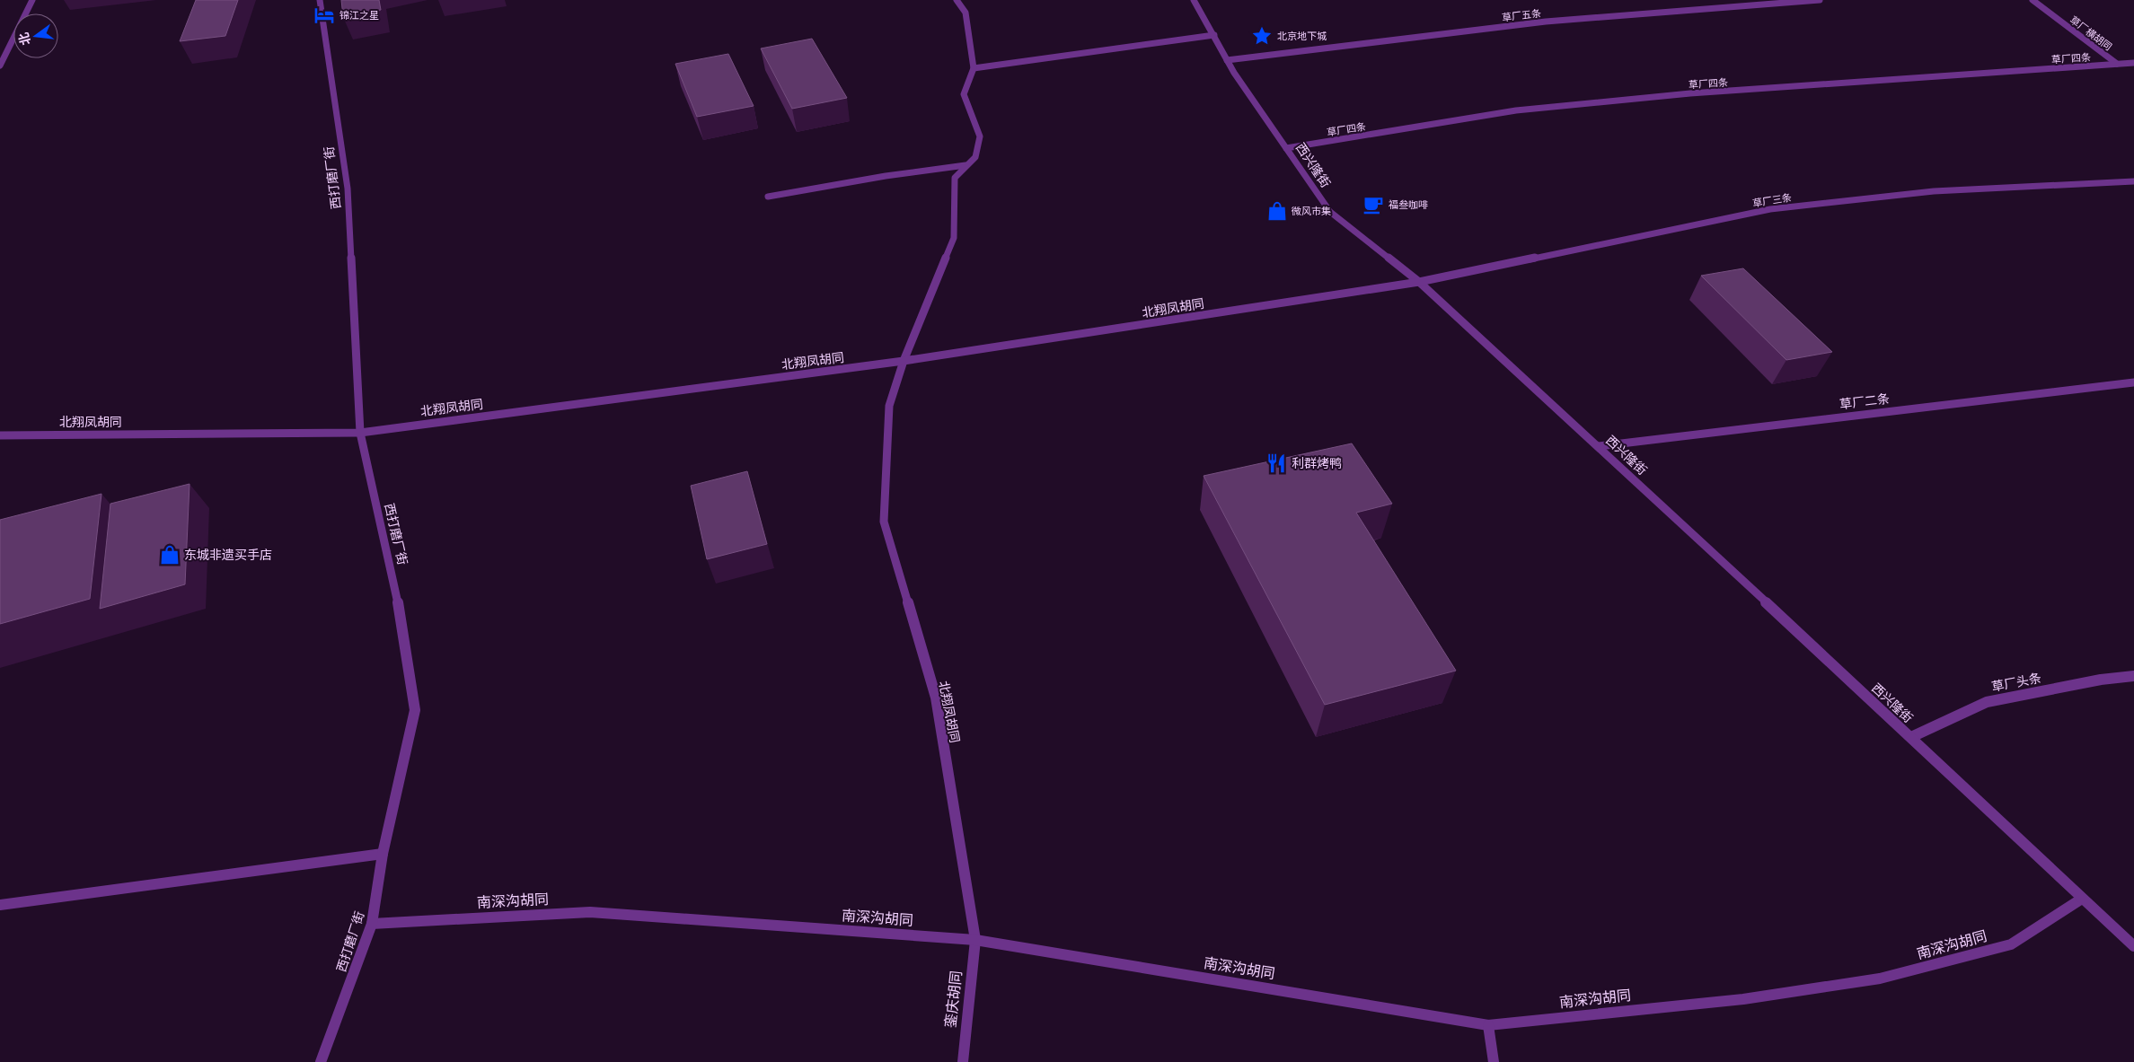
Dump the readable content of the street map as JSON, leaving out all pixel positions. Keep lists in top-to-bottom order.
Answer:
{
  "streets": {
    "street": [
      "草厂五条",
      "草厂横胡同",
      "草厂四条",
      "西兴隆街",
      "西打磨厂街",
      "草厂三条",
      "北翔凤胡同",
      "草厂二条",
      "草厂头条",
      "南深沟胡同",
      "銮庆胡同"
    ]
  },
  "crossings": [
    ["草厂五条", "西兴隆街"],
    ["草厂横胡同", "草厂四条"],
    ["草厂四条", "西兴隆街"],
    ["西兴隆街", "草厂三条"],
    ["西兴隆街", "北翔凤胡同"],
    ["西兴隆街", "草厂二条"],
    ["西兴隆街", "草厂头条"],
    ["西兴隆街", "南深沟胡同"],
    ["西打磨厂街", "北翔凤胡同"],
    ["西打磨厂街", "南深沟胡同"],
    ["草厂三条", "北翔凤胡同"],
    ["北翔凤胡同", "南深沟胡同"],
    ["北翔凤胡同", "銮庆胡同"],
    ["南深沟胡同", "銮庆胡同"]
  ],
  "places": {
    "hotel": ["锦江之星"],
    "place": ["北京地下城"],
    "cafe": ["福叁咖啡"],
    "shop": ["微风市集", "东城非遗买手店"],
    "restaurant": ["利群烤鸭"]
  },
  "north": "left"
}
